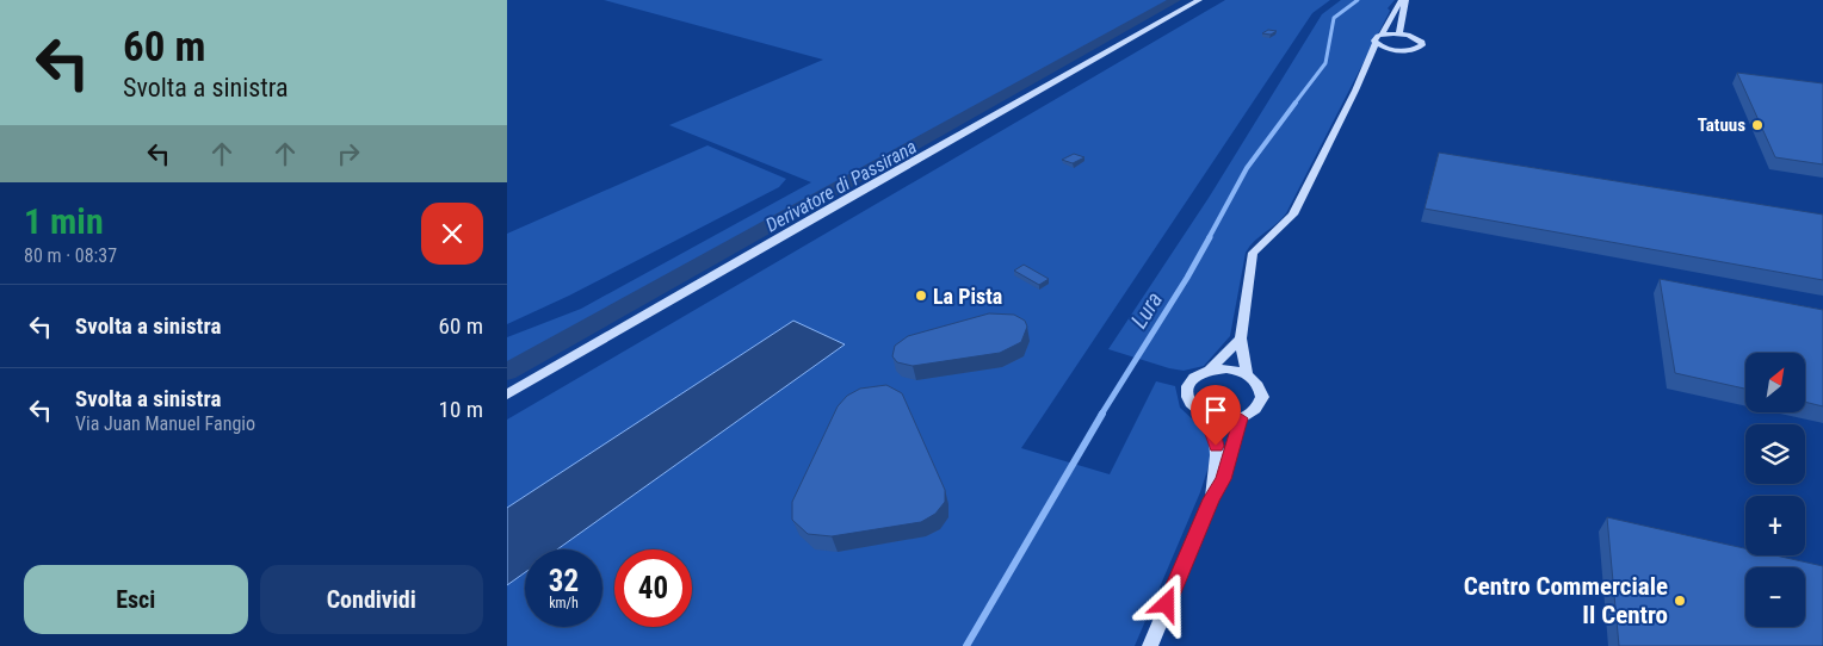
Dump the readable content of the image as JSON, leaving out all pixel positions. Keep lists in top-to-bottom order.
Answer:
{
  "water": ["Derivatore di Passirana", "Lura"],
  "places": ["Tatuus", "La Pista", "Centro Commerciale Il Centro"],
  "north": "top right",
  "page": {
    "turn": ["60 m", "Svolta a sinistra"],
    "heading": ["1 min", "80 m · 08:37"],
    "list": [
      {
        "name": "Svolta a sinistra",
        "value": "60 m"
      },
      {
        "name": "Svolta a sinistra",
        "note": "Via Juan Manuel Fangio",
        "value": "10 m"
      }
    ],
    "map_buttons": ["+", "−"],
    "speed": "32 km/h",
    "limit": "40",
    "buttons": ["Esci", "Condividi"]
  }
}
